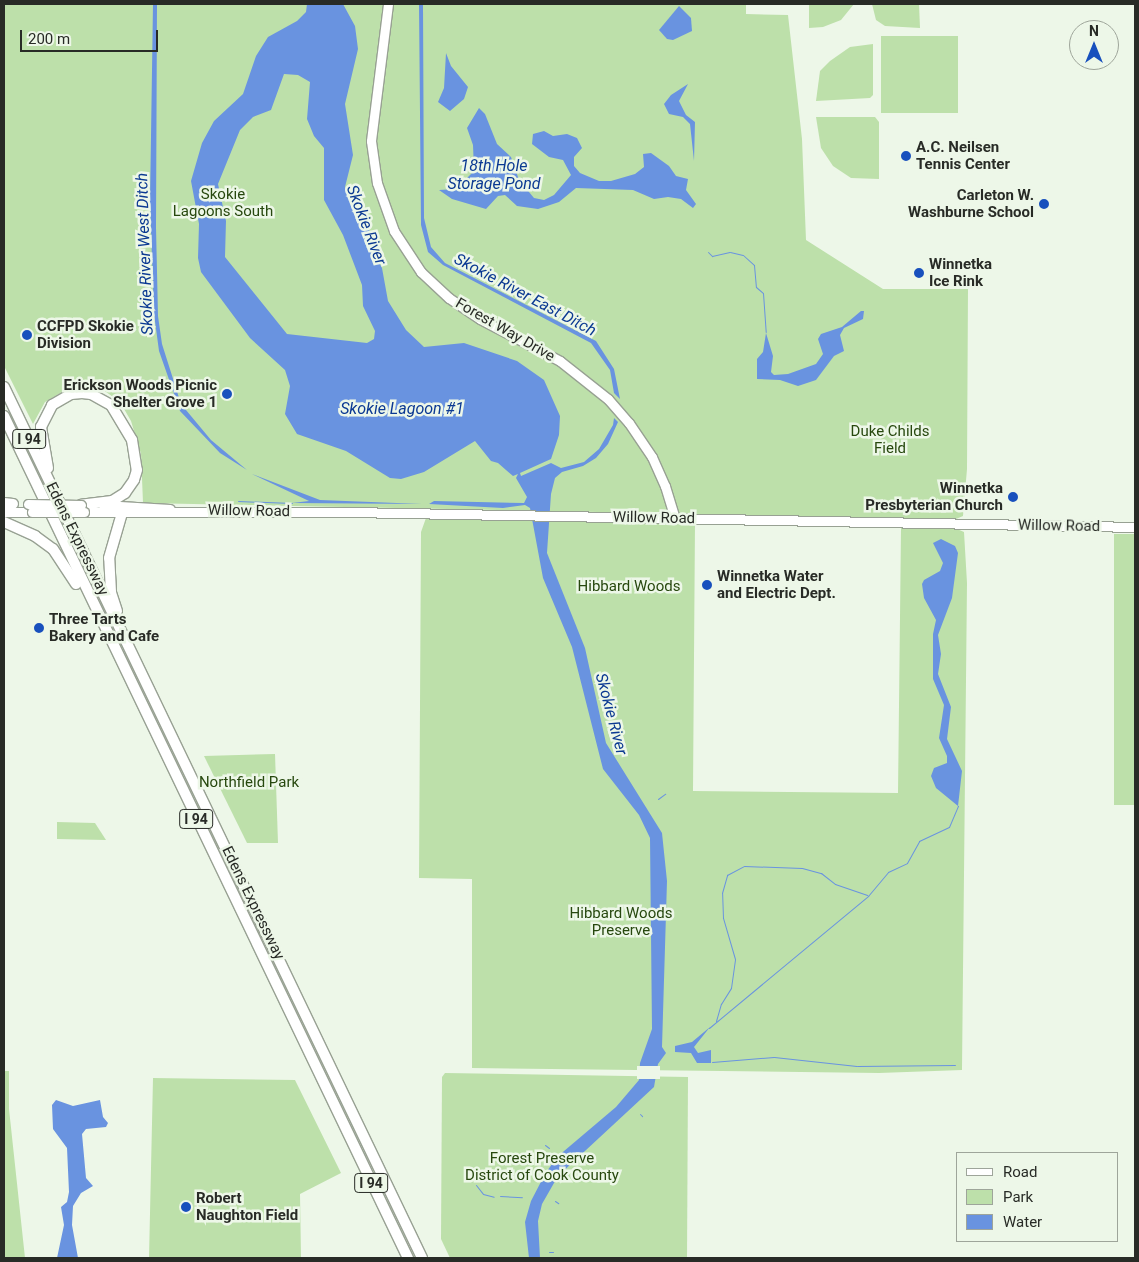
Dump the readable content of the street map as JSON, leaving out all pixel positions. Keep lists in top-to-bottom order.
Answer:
{
  "streets": {
    "highway": ["I 94", "Edens Expressway"],
    "main road": ["Forest Way Drive", "Willow Road"]
  },
  "crossings": [
    ["Forest Way Drive", "Willow Road"]
  ],
  "water": [
    "18th Hole Storage Pond",
    "Skokie River",
    "Skokie River West Ditch",
    "Skokie River East Ditch",
    "Skokie Lagoon #1"
  ],
  "parks": [
    "Skokie Lagoons South",
    "Duke Childs Field",
    "Hibbard Woods",
    "Northfield Park",
    "Hibbard Woods Preserve",
    "Forest Preserve District of Cook County"
  ],
  "places": [
    "A.C. Neilsen Tennis Center",
    "Carleton W. Washburne School",
    "Winnetka Ice Rink",
    "CCFPD Skokie Division",
    "Erickson Woods Picnic Shelter Grove 1",
    "Winnetka Presbyterian Church",
    "Winnetka Water and Electric Dept.",
    "Three Tarts Bakery and Cafe",
    "Robert Naughton Field"
  ],
  "legend": ["Road", "Park", "Water"],
  "scale_bar": "200 m",
  "north": "top"
}
